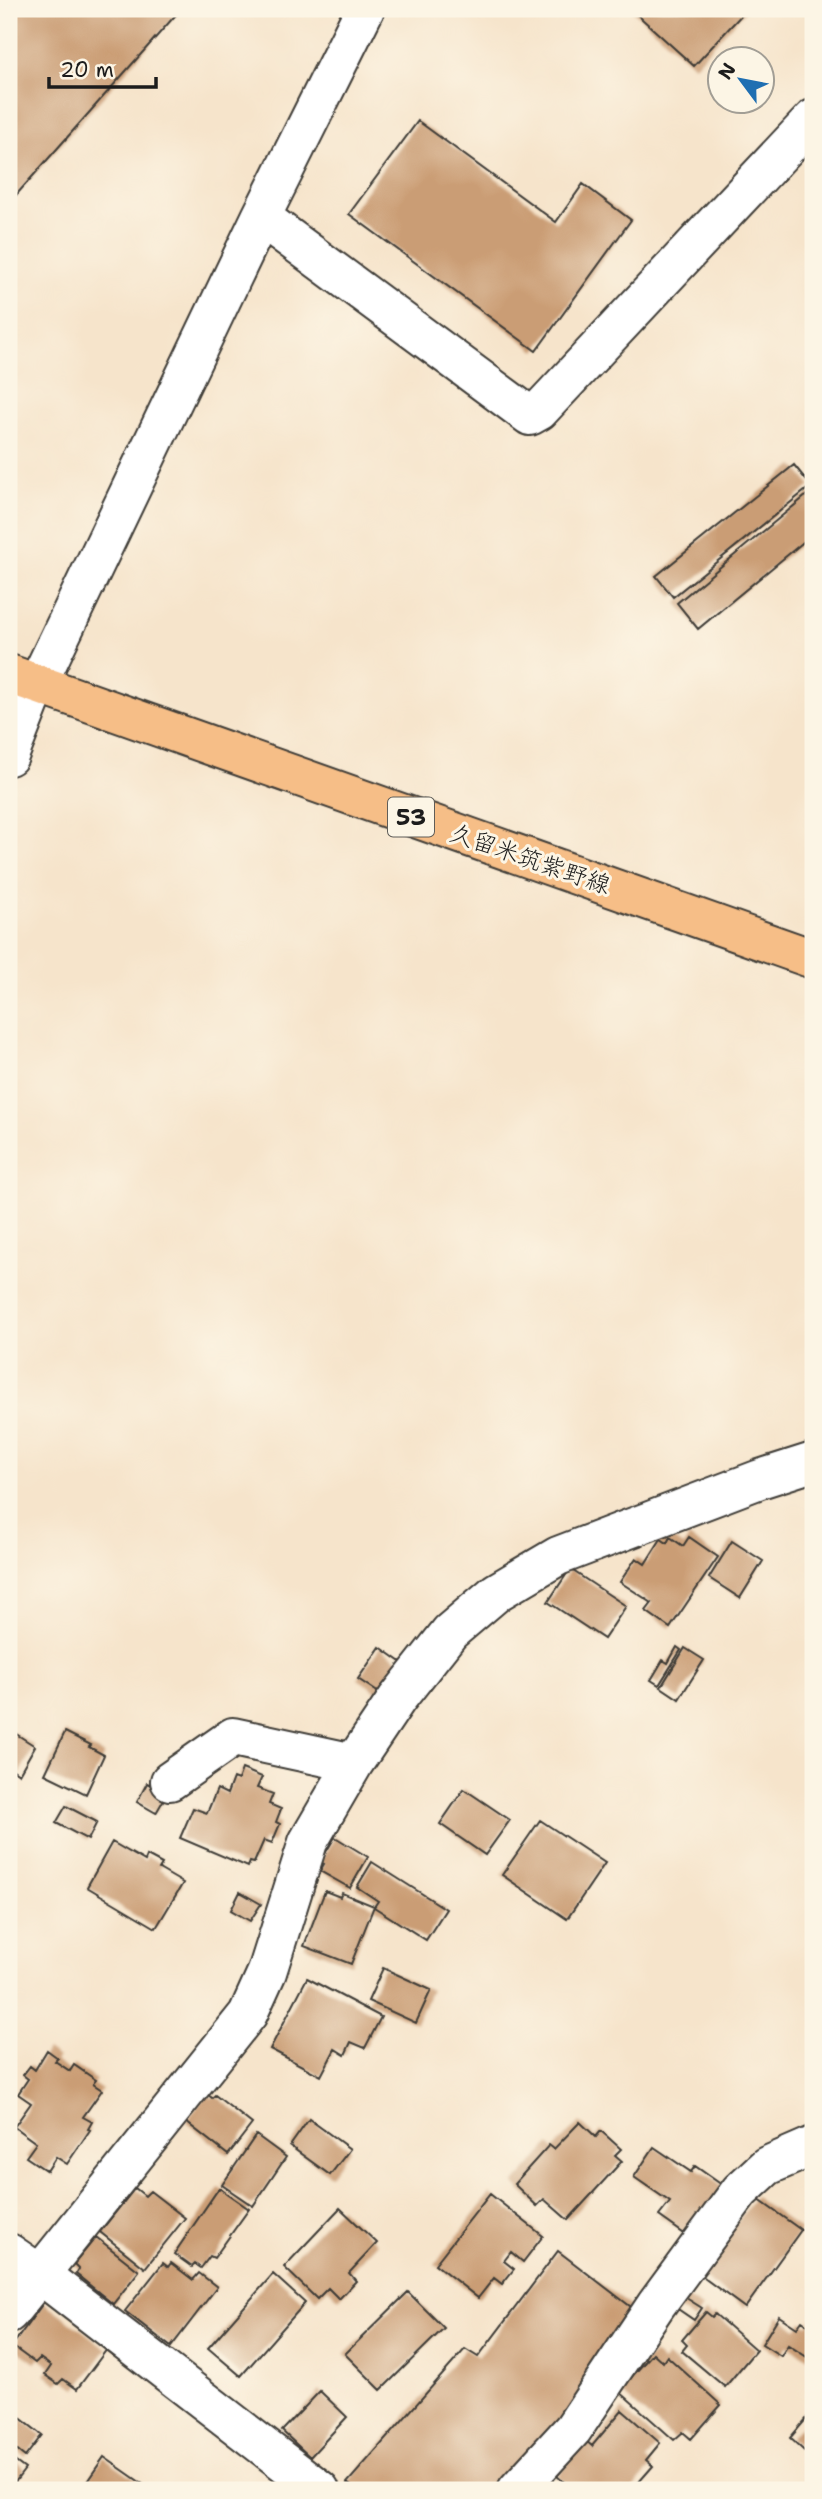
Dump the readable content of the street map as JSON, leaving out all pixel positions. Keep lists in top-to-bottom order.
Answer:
{
  "streets": {
    "main road": ["53", "久留米筑紫野線"]
  },
  "scale_bar": "20 m",
  "north": "top left"
}
